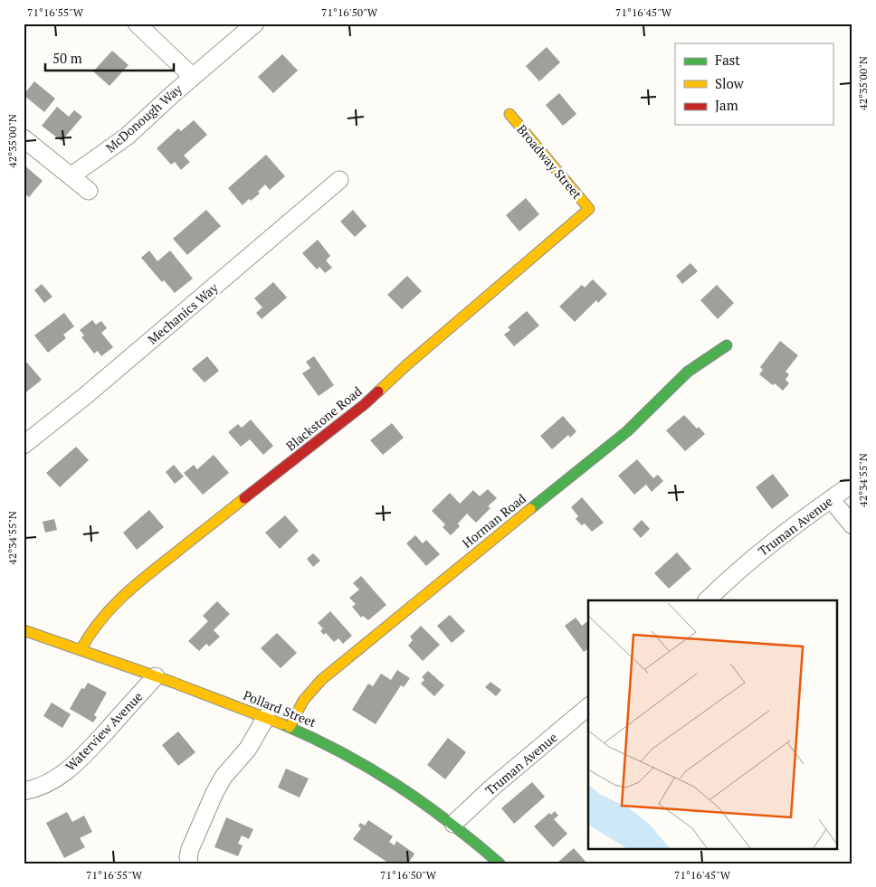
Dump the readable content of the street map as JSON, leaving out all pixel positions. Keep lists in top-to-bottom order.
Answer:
{
  "streets": {
    "street": [
      "McDonough Way",
      "Broadway Street",
      "Mechanics Way",
      "Blackstone Road",
      "Horman Road",
      "Truman Avenue",
      "Pollard Street",
      "Waterview Avenue"
    ]
  },
  "crossings": [
    ["Broadway Street", "Blackstone Road"],
    ["Blackstone Road", "Pollard Street"],
    ["Horman Road", "Pollard Street"],
    ["Truman Avenue", "Pollard Street"],
    ["Pollard Street", "Waterview Avenue"]
  ],
  "legend": ["Fast", "Slow", "Jam"],
  "scale_bar": "50 m",
  "coordinates": [
    "71°16'55\"W",
    "71°16'50\"W",
    "71°16'45\"W",
    "42°35'00\"N",
    "42°34'55\"N"
  ]
}
